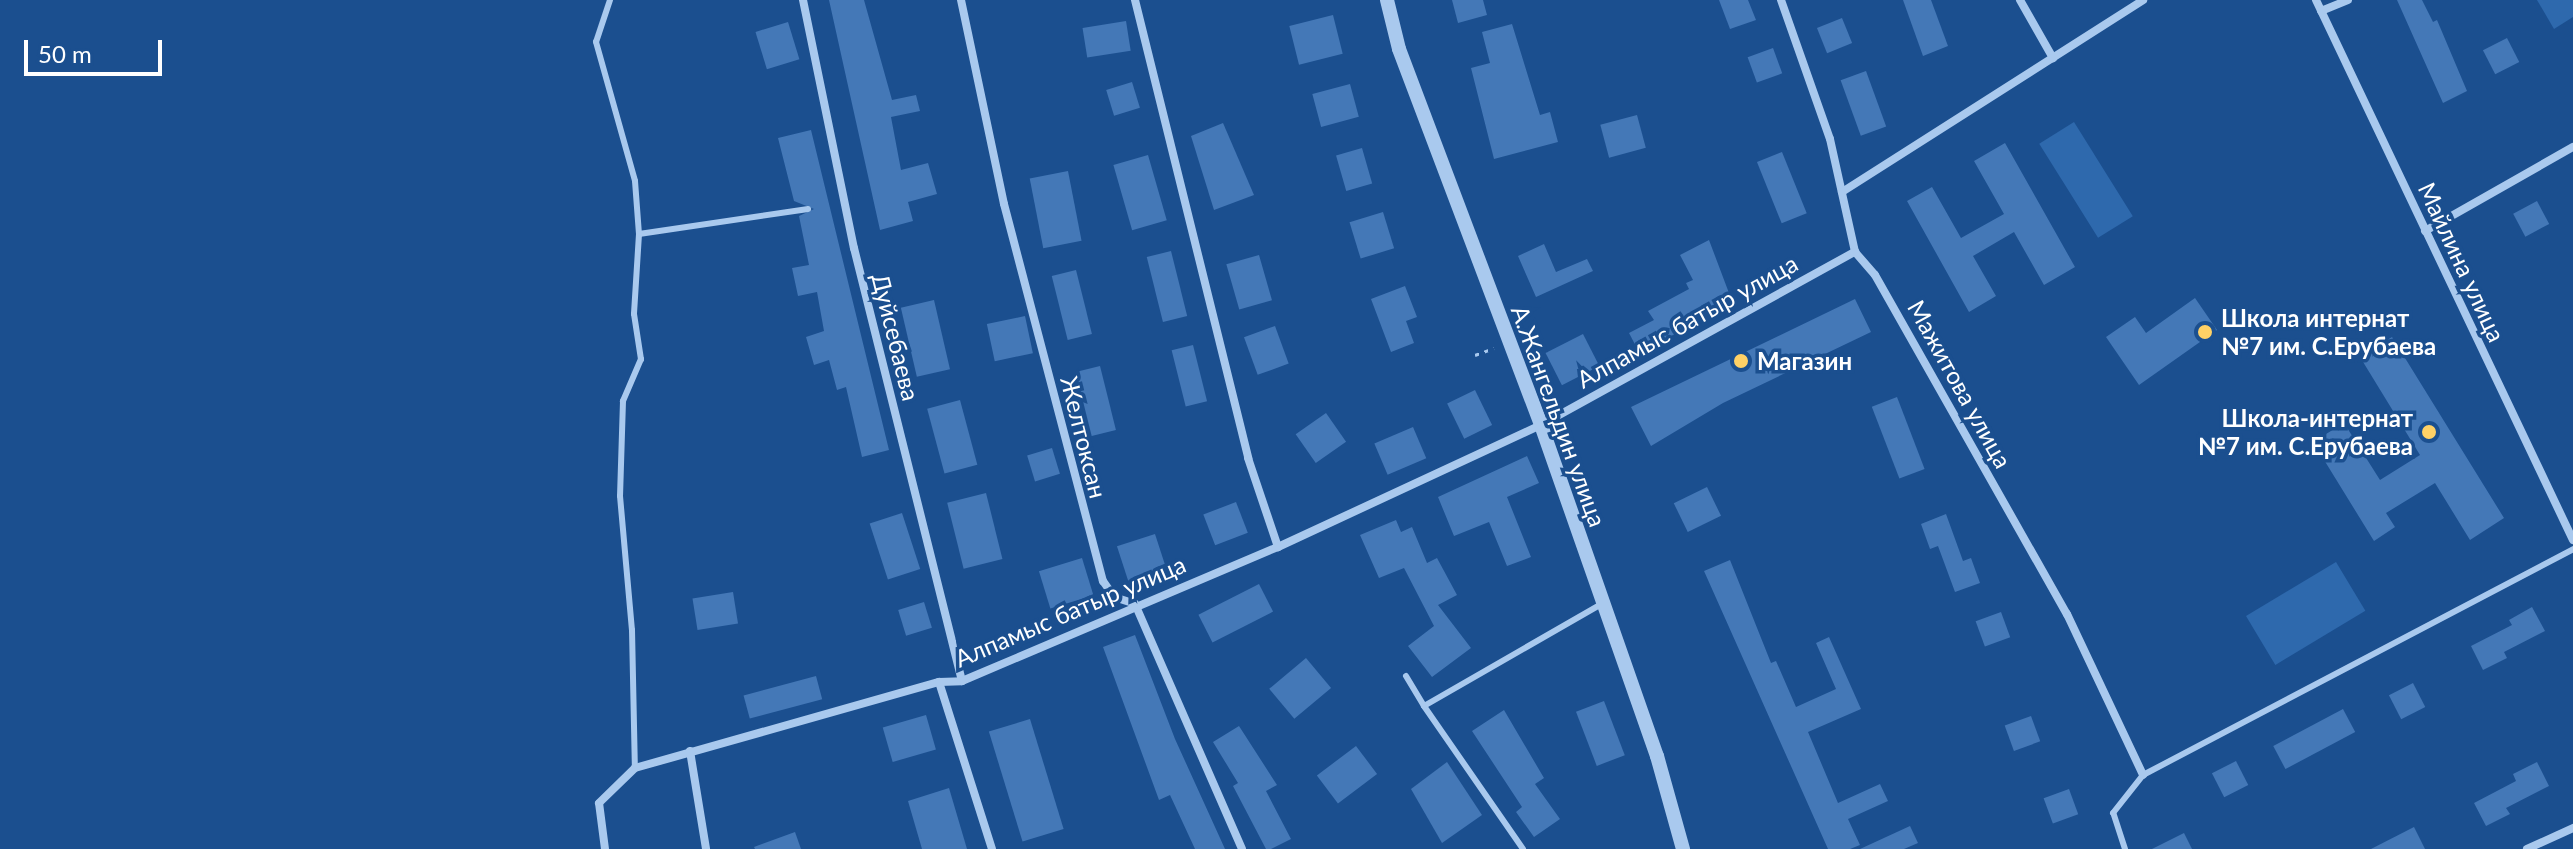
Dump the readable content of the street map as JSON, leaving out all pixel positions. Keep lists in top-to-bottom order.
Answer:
{
  "streets": {
    "street": [
      "Майлина улица",
      "Алпамыс батыр улица",
      "Дуйсебаева",
      "Мажитова улица",
      "А.Жангельдин улица",
      "Желтоксан"
    ]
  },
  "crossings": [
    ["Алпамыс батыр улица", "Дуйсебаева"],
    ["Алпамыс батыр улица", "Мажитова улица"],
    ["Алпамыс батыр улица", "А.Жангельдин улица"],
    ["Алпамыс батыр улица", "Желтоксан"]
  ],
  "places": ["Школа интернат №7 им. С.Ерубаева", "Магазин", "Школа-интернат №7 им. С.Ерубаева"],
  "scale_bar": "50 m"
}
